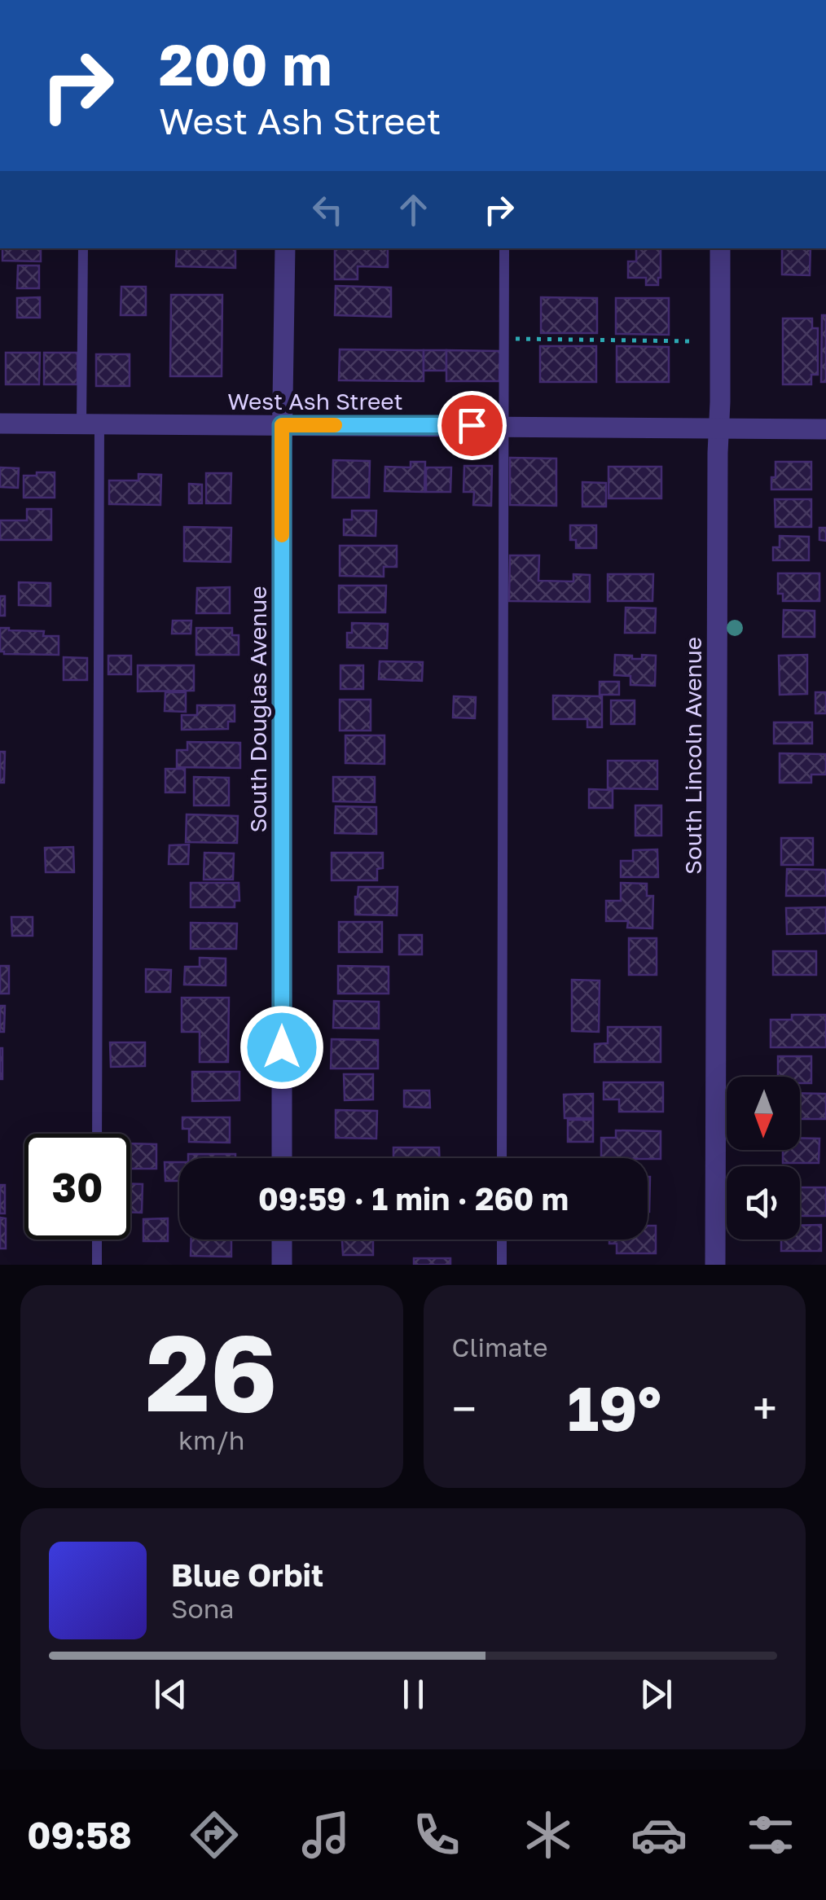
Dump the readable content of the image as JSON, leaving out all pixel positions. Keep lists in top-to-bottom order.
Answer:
{
  "streets": {
    "street": ["West Ash Street", "South Douglas Avenue", "South Lincoln Avenue"]
  },
  "crossings": [
    ["West Ash Street", "South Douglas Avenue"],
    ["West Ash Street", "South Lincoln Avenue"]
  ],
  "north": "bottom",
  "page": {
    "turn": ["200 m", "West Ash Street"],
    "limit": "30",
    "trip": "09:59 · 1 min · 260 m",
    "tile": [
      ["26", "km/h"],
      "Climate"
    ],
    "heat": ["−", "19°", "+"],
    "song": ["Blue Orbit", "Sona"],
    "tabs": "09:58"
  }
}
